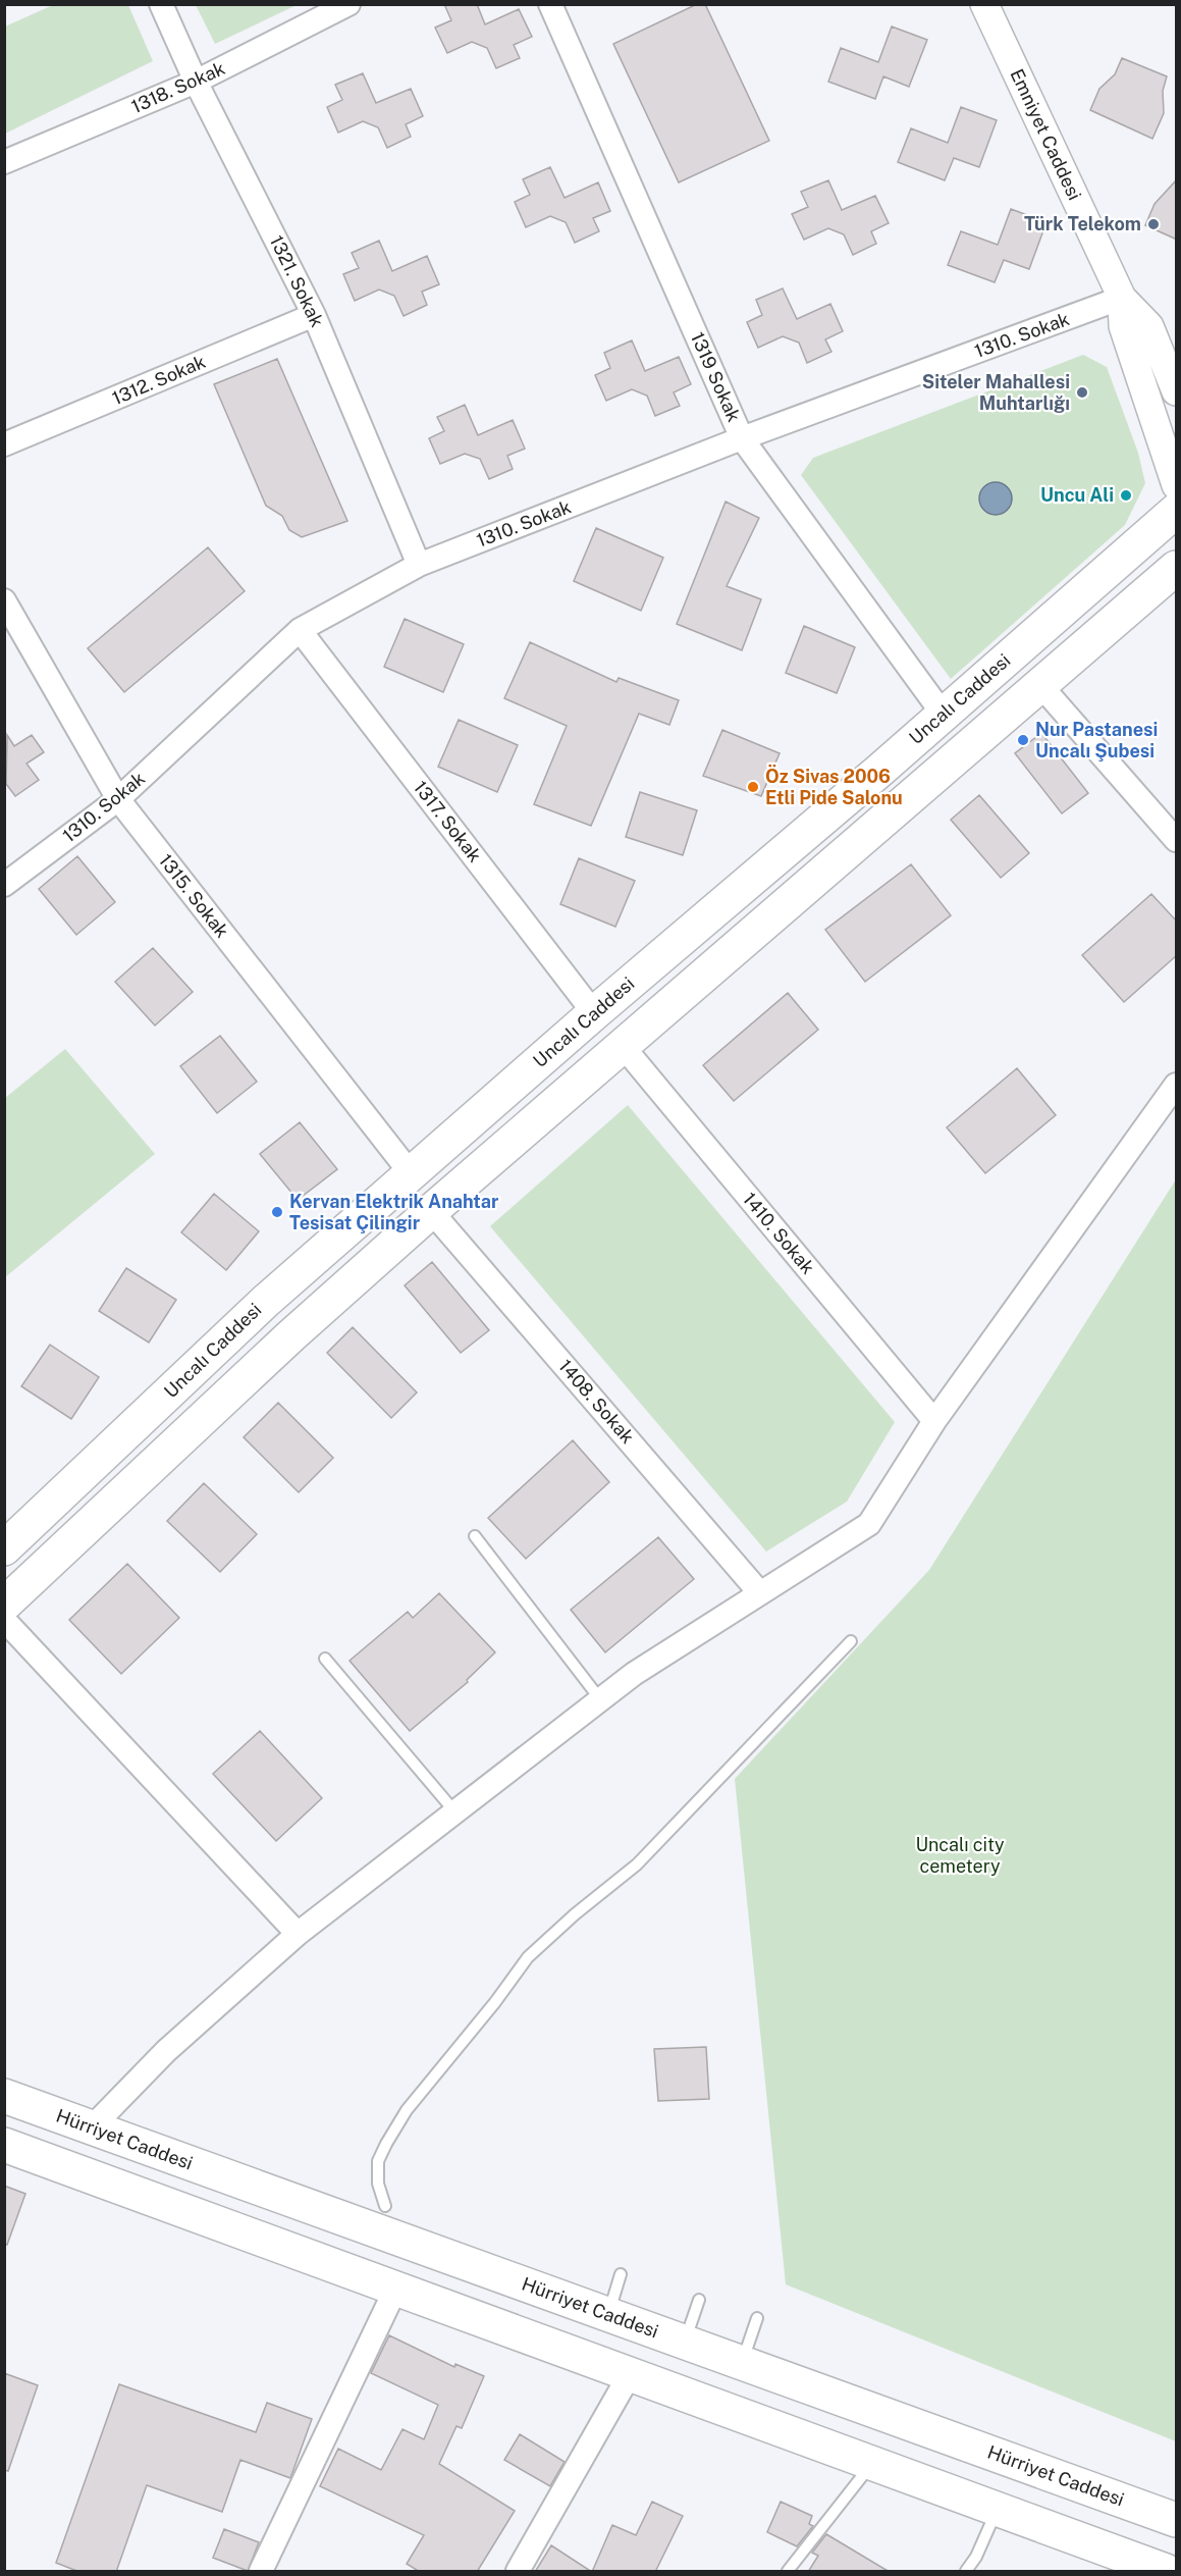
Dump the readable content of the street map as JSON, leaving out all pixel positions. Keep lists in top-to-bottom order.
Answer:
{
  "streets": {
    "main road": ["Uncalı Caddesi", "Hürriyet Caddesi"],
    "street": [
      "1318. Sokak",
      "Emniyet Caddesi",
      "1321. Sokak",
      "1310. Sokak",
      "1319 Sokak",
      "1312. Sokak",
      "1317. Sokak",
      "1315. Sokak",
      "1410. Sokak",
      "1408. Sokak"
    ]
  },
  "crossings": [
    ["1318. Sokak", "1321. Sokak"],
    ["Emniyet Caddesi", "1310. Sokak"],
    ["1321. Sokak", "1310. Sokak"],
    ["1321. Sokak", "1312. Sokak"],
    ["1310. Sokak", "1319 Sokak"],
    ["1310. Sokak", "1317. Sokak"],
    ["1310. Sokak", "1315. Sokak"],
    ["1319 Sokak", "Uncalı Caddesi"],
    ["Uncalı Caddesi", "1317. Sokak"],
    ["Uncalı Caddesi", "1315. Sokak"]
  ],
  "parks": ["Uncalı city cemetery"],
  "places": [
    "Türk Telekom",
    "Siteler Mahallesi Muhtarlığı",
    "Uncu Ali",
    "Nur Pastanesi Uncalı Şubesi",
    "Öz Sivas 2006 Etli Pide Salonu",
    "Kervan Elektrik Anahtar Tesisat Çilingir"
  ]
}
